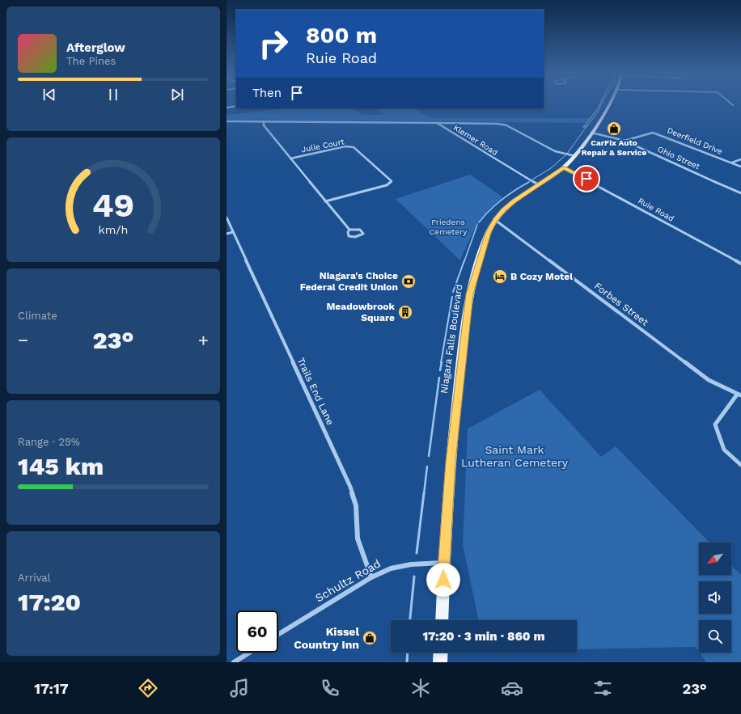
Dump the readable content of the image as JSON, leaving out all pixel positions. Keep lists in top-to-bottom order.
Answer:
{
  "streets": {
    "main road": ["Niagara Falls Boulevard"],
    "street": [
      "Klemer Road",
      "Deerfield Drive",
      "Julie Court",
      "Ohio Street",
      "Ruie Road",
      "Forbes Street",
      "Trails End Lane",
      "Schultz Road"
    ]
  },
  "crossings": [
    ["Klemer Road", "Niagara Falls Boulevard"],
    ["Deerfield Drive", "Ohio Street"],
    ["Ohio Street", "Niagara Falls Boulevard"],
    ["Ruie Road", "Niagara Falls Boulevard"],
    ["Forbes Street", "Niagara Falls Boulevard"],
    ["Niagara Falls Boulevard", "Schultz Road"],
    ["Trails End Lane", "Schultz Road"]
  ],
  "parks": ["Friedens Cemetery", "Saint Mark Lutheran Cemetery"],
  "places": {
    "shop": ["CarFix Auto Repair & Service", "Kissel Country Inn"],
    "hotel": ["B Cozy Motel"],
    "bank": ["Niagara's Choice Federal Credit Union"],
    "building": ["Meadowbrook Square"]
  },
  "north": "bottom left",
  "page": {
    "turn": ["800 m", "Ruie Road"],
    "song": ["Afterglow", "The Pines"],
    "then": "Then",
    "tile": [
      "Climate",
      ["Range · 29%", "145 km"],
      ["Arrival", "17:20"]
    ],
    "heat": ["−", "23°", "+"],
    "limit": "60",
    "trip": "17:20 · 3 min · 860 m",
    "tabs": ["17:17", "23°"],
    "gauge": ["49", "km/h"]
  }
}
